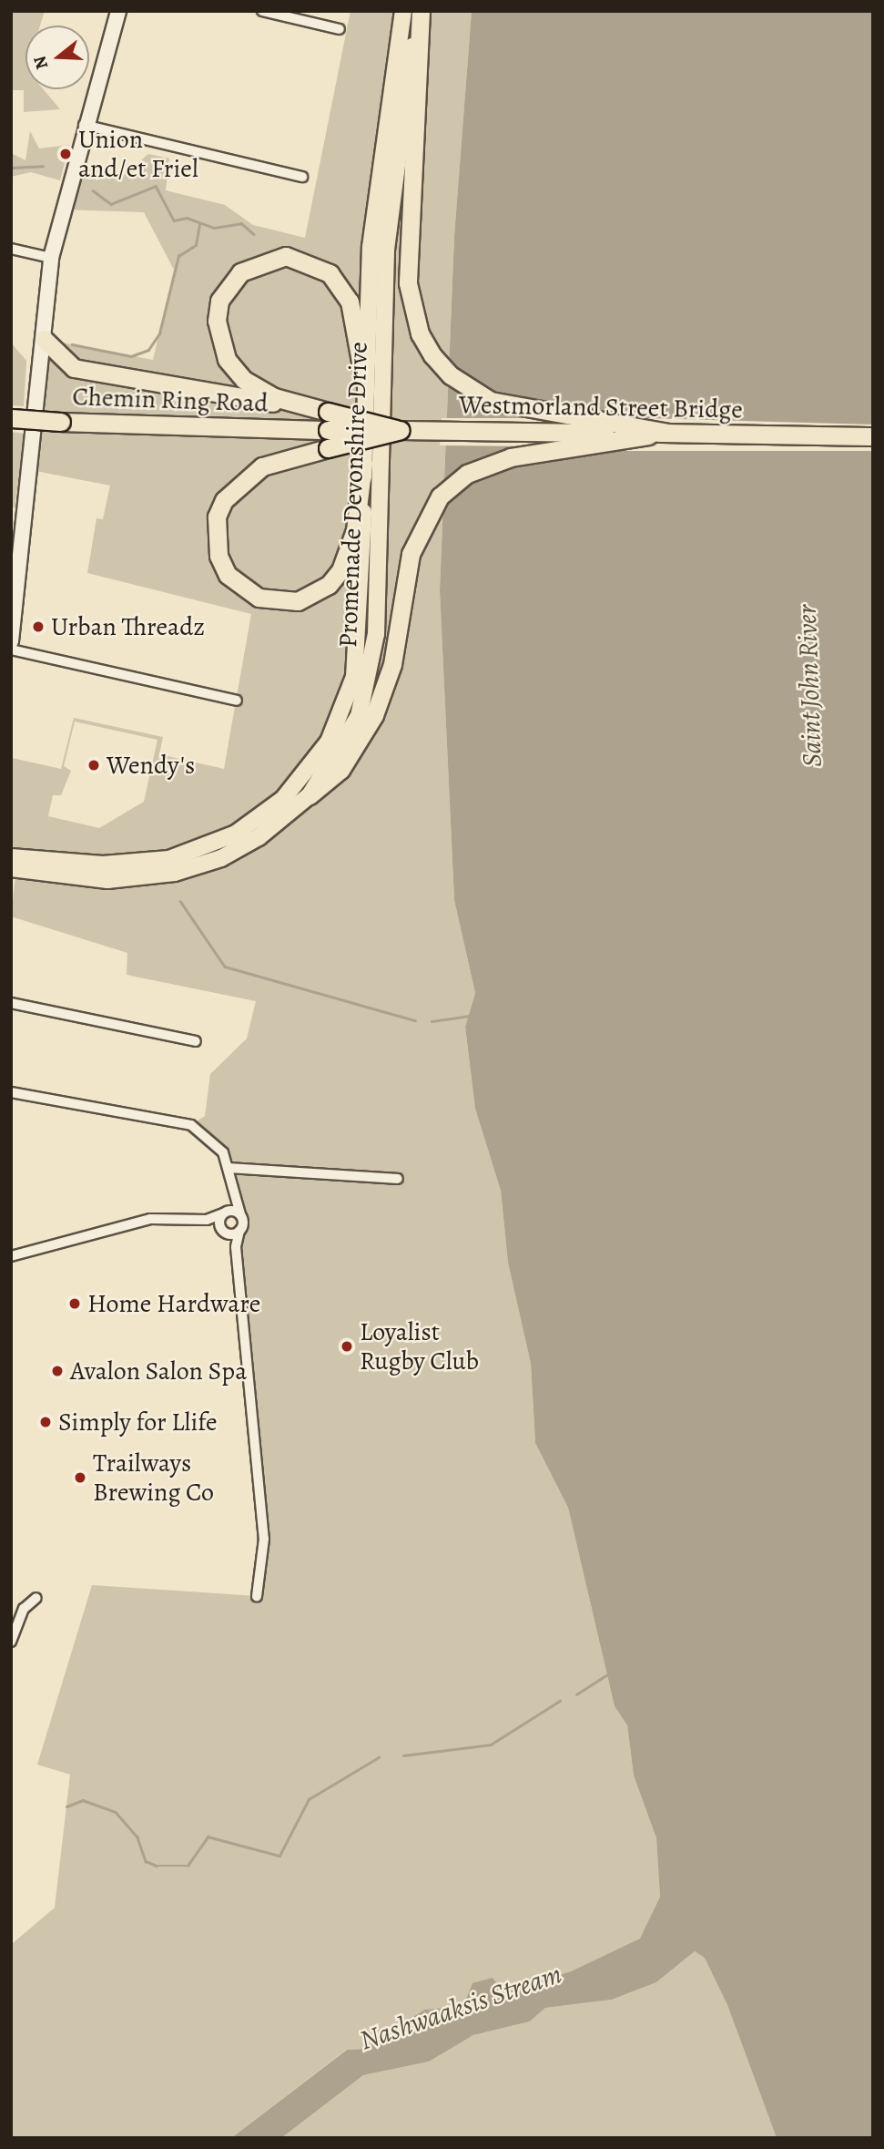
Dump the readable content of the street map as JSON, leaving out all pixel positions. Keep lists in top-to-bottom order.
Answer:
{
  "streets": {
    "highway": ["Chemin Ring Road", "Westmorland Street Bridge"],
    "main road": ["Promenade Devonshire Drive"]
  },
  "water": ["Saint John River", "Nashwaaksis Stream"],
  "places": [
    "Union and/et Friel",
    "Urban Threadz",
    "Wendy's",
    "Home Hardware",
    "Loyalist Rugby Club",
    "Avalon Salon Spa",
    "Simply for Llife",
    "Trailways Brewing Co"
  ],
  "north": "left"
}
